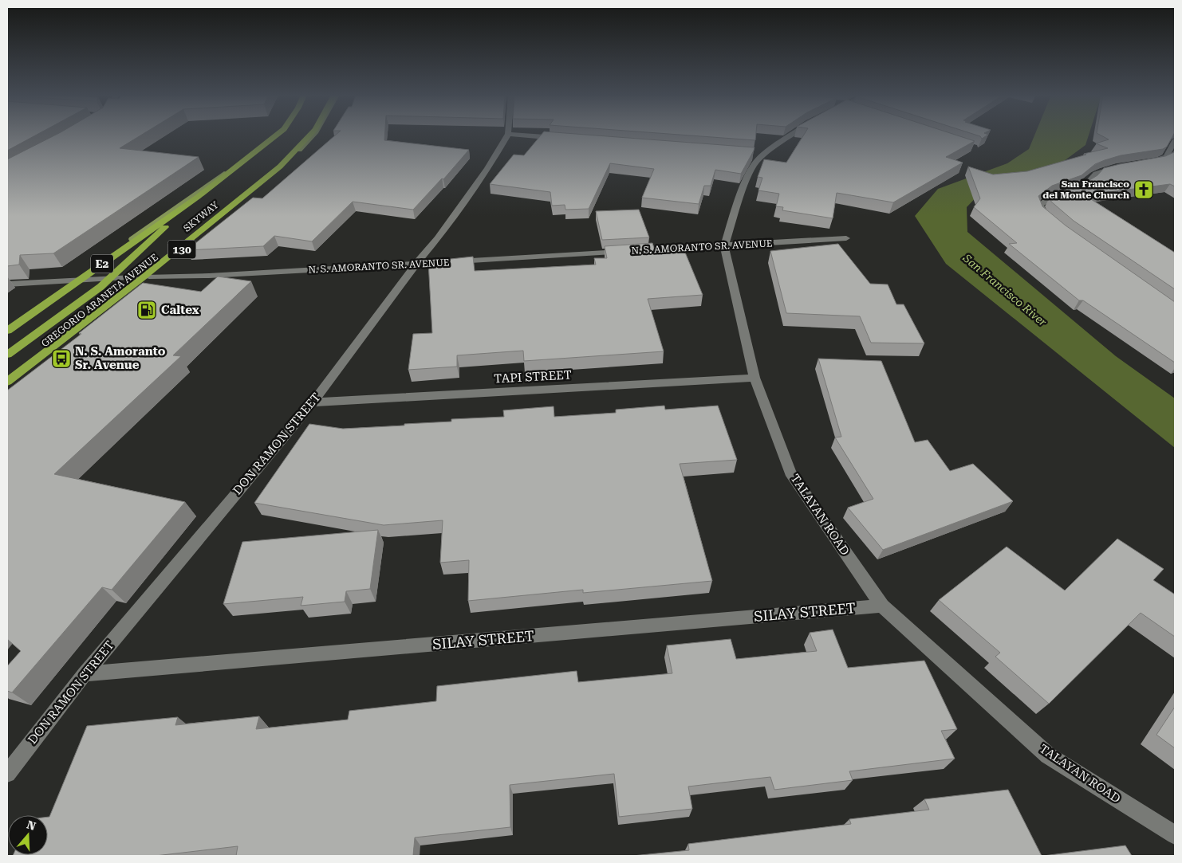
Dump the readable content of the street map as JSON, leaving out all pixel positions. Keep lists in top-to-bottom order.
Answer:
{
  "streets": {
    "highway": ["SKYWAY", "E2"],
    "main road": ["130", "GREGORIO ARANETA AVENUE"],
    "street": [
      "N. S. AMORANTO SR. AVENUE",
      "TAPI STREET",
      "DON RAMON STREET",
      "TALAYAN ROAD",
      "SILAY STREET"
    ]
  },
  "crossings": [
    ["N. S. AMORANTO SR. AVENUE", "GREGORIO ARANETA AVENUE"],
    ["N. S. AMORANTO SR. AVENUE", "DON RAMON STREET"],
    ["N. S. AMORANTO SR. AVENUE", "TALAYAN ROAD"],
    ["TAPI STREET", "DON RAMON STREET"],
    ["TAPI STREET", "TALAYAN ROAD"],
    ["DON RAMON STREET", "SILAY STREET"],
    ["TALAYAN ROAD", "SILAY STREET"]
  ],
  "water": ["San Francisco River"],
  "places": {
    "church": ["San Francisco del Monte Church"],
    "fuel station": ["Caltex"],
    "bus stop": ["N. S. Amoranto Sr. Avenue"]
  },
  "north": "top"
}
